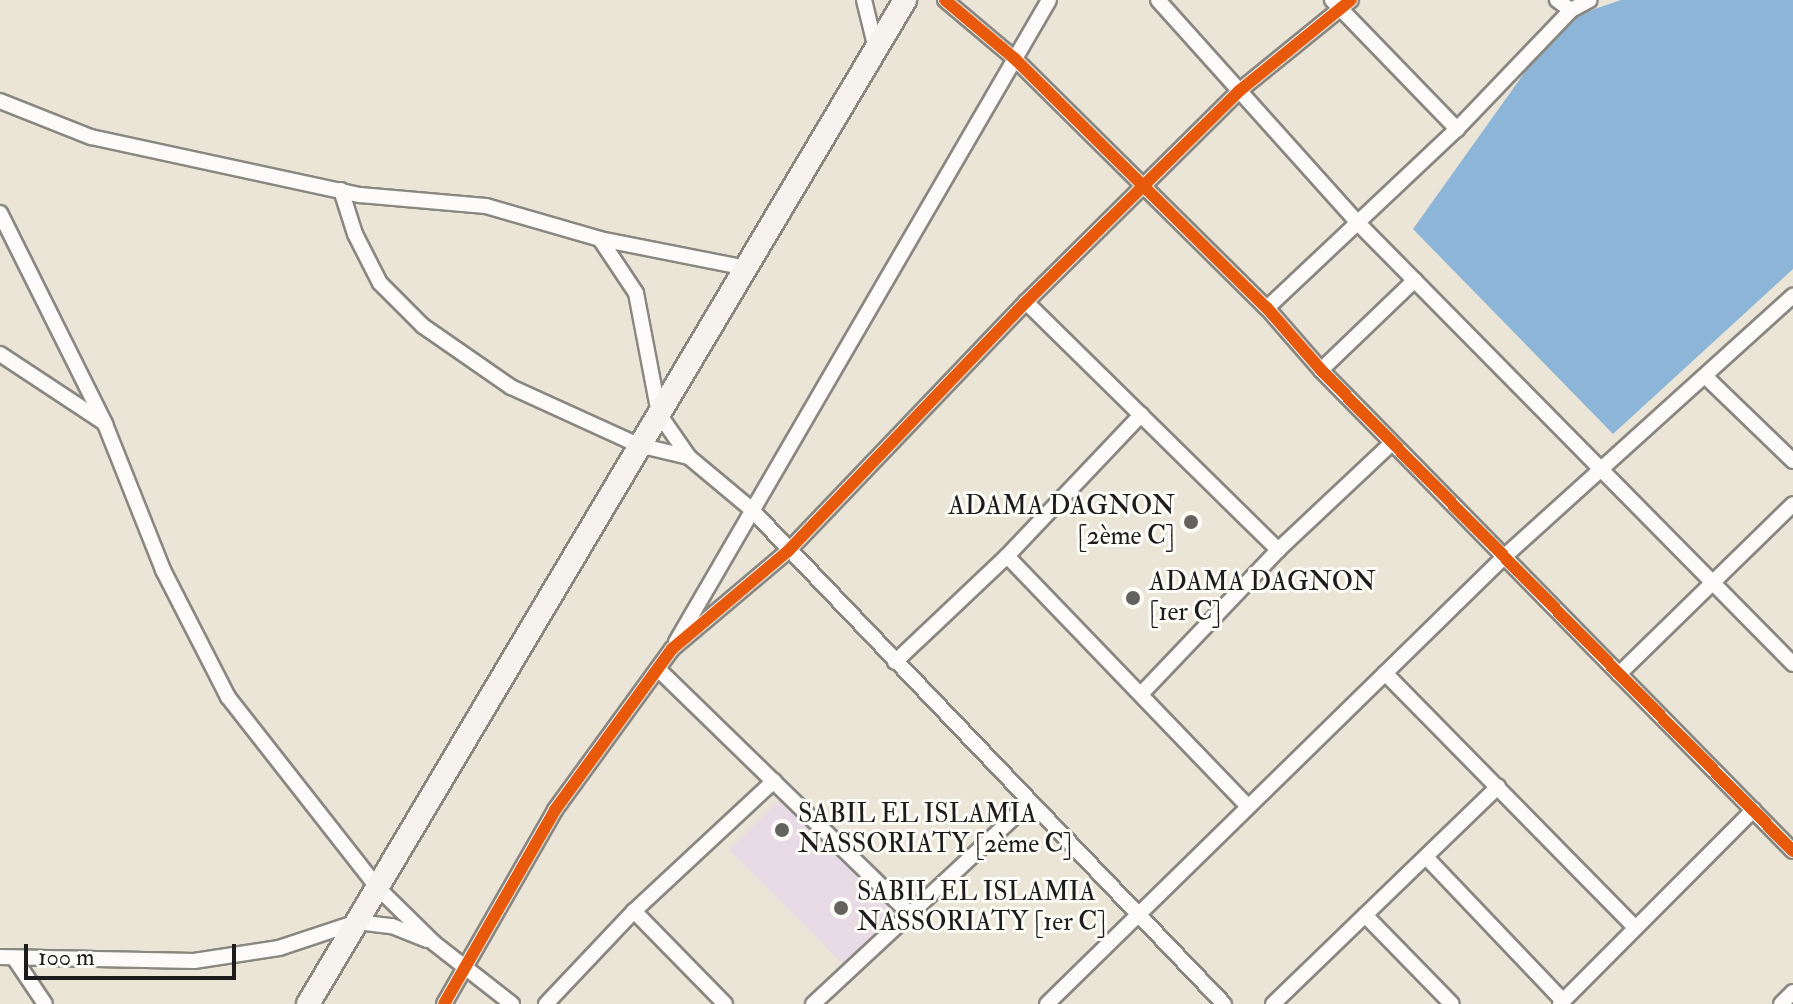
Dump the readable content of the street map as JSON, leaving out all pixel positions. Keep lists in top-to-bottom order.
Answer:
{
  "places": [
    "ADAMA DAGNON [2ème C]",
    "ADAMA DAGNON [1er C]",
    "SABIL EL ISLAMIA NASSORIATY [2ème C]",
    "SABIL EL ISLAMIA NASSORIATY [1er C]"
  ],
  "scale_bar": "100 m"
}
